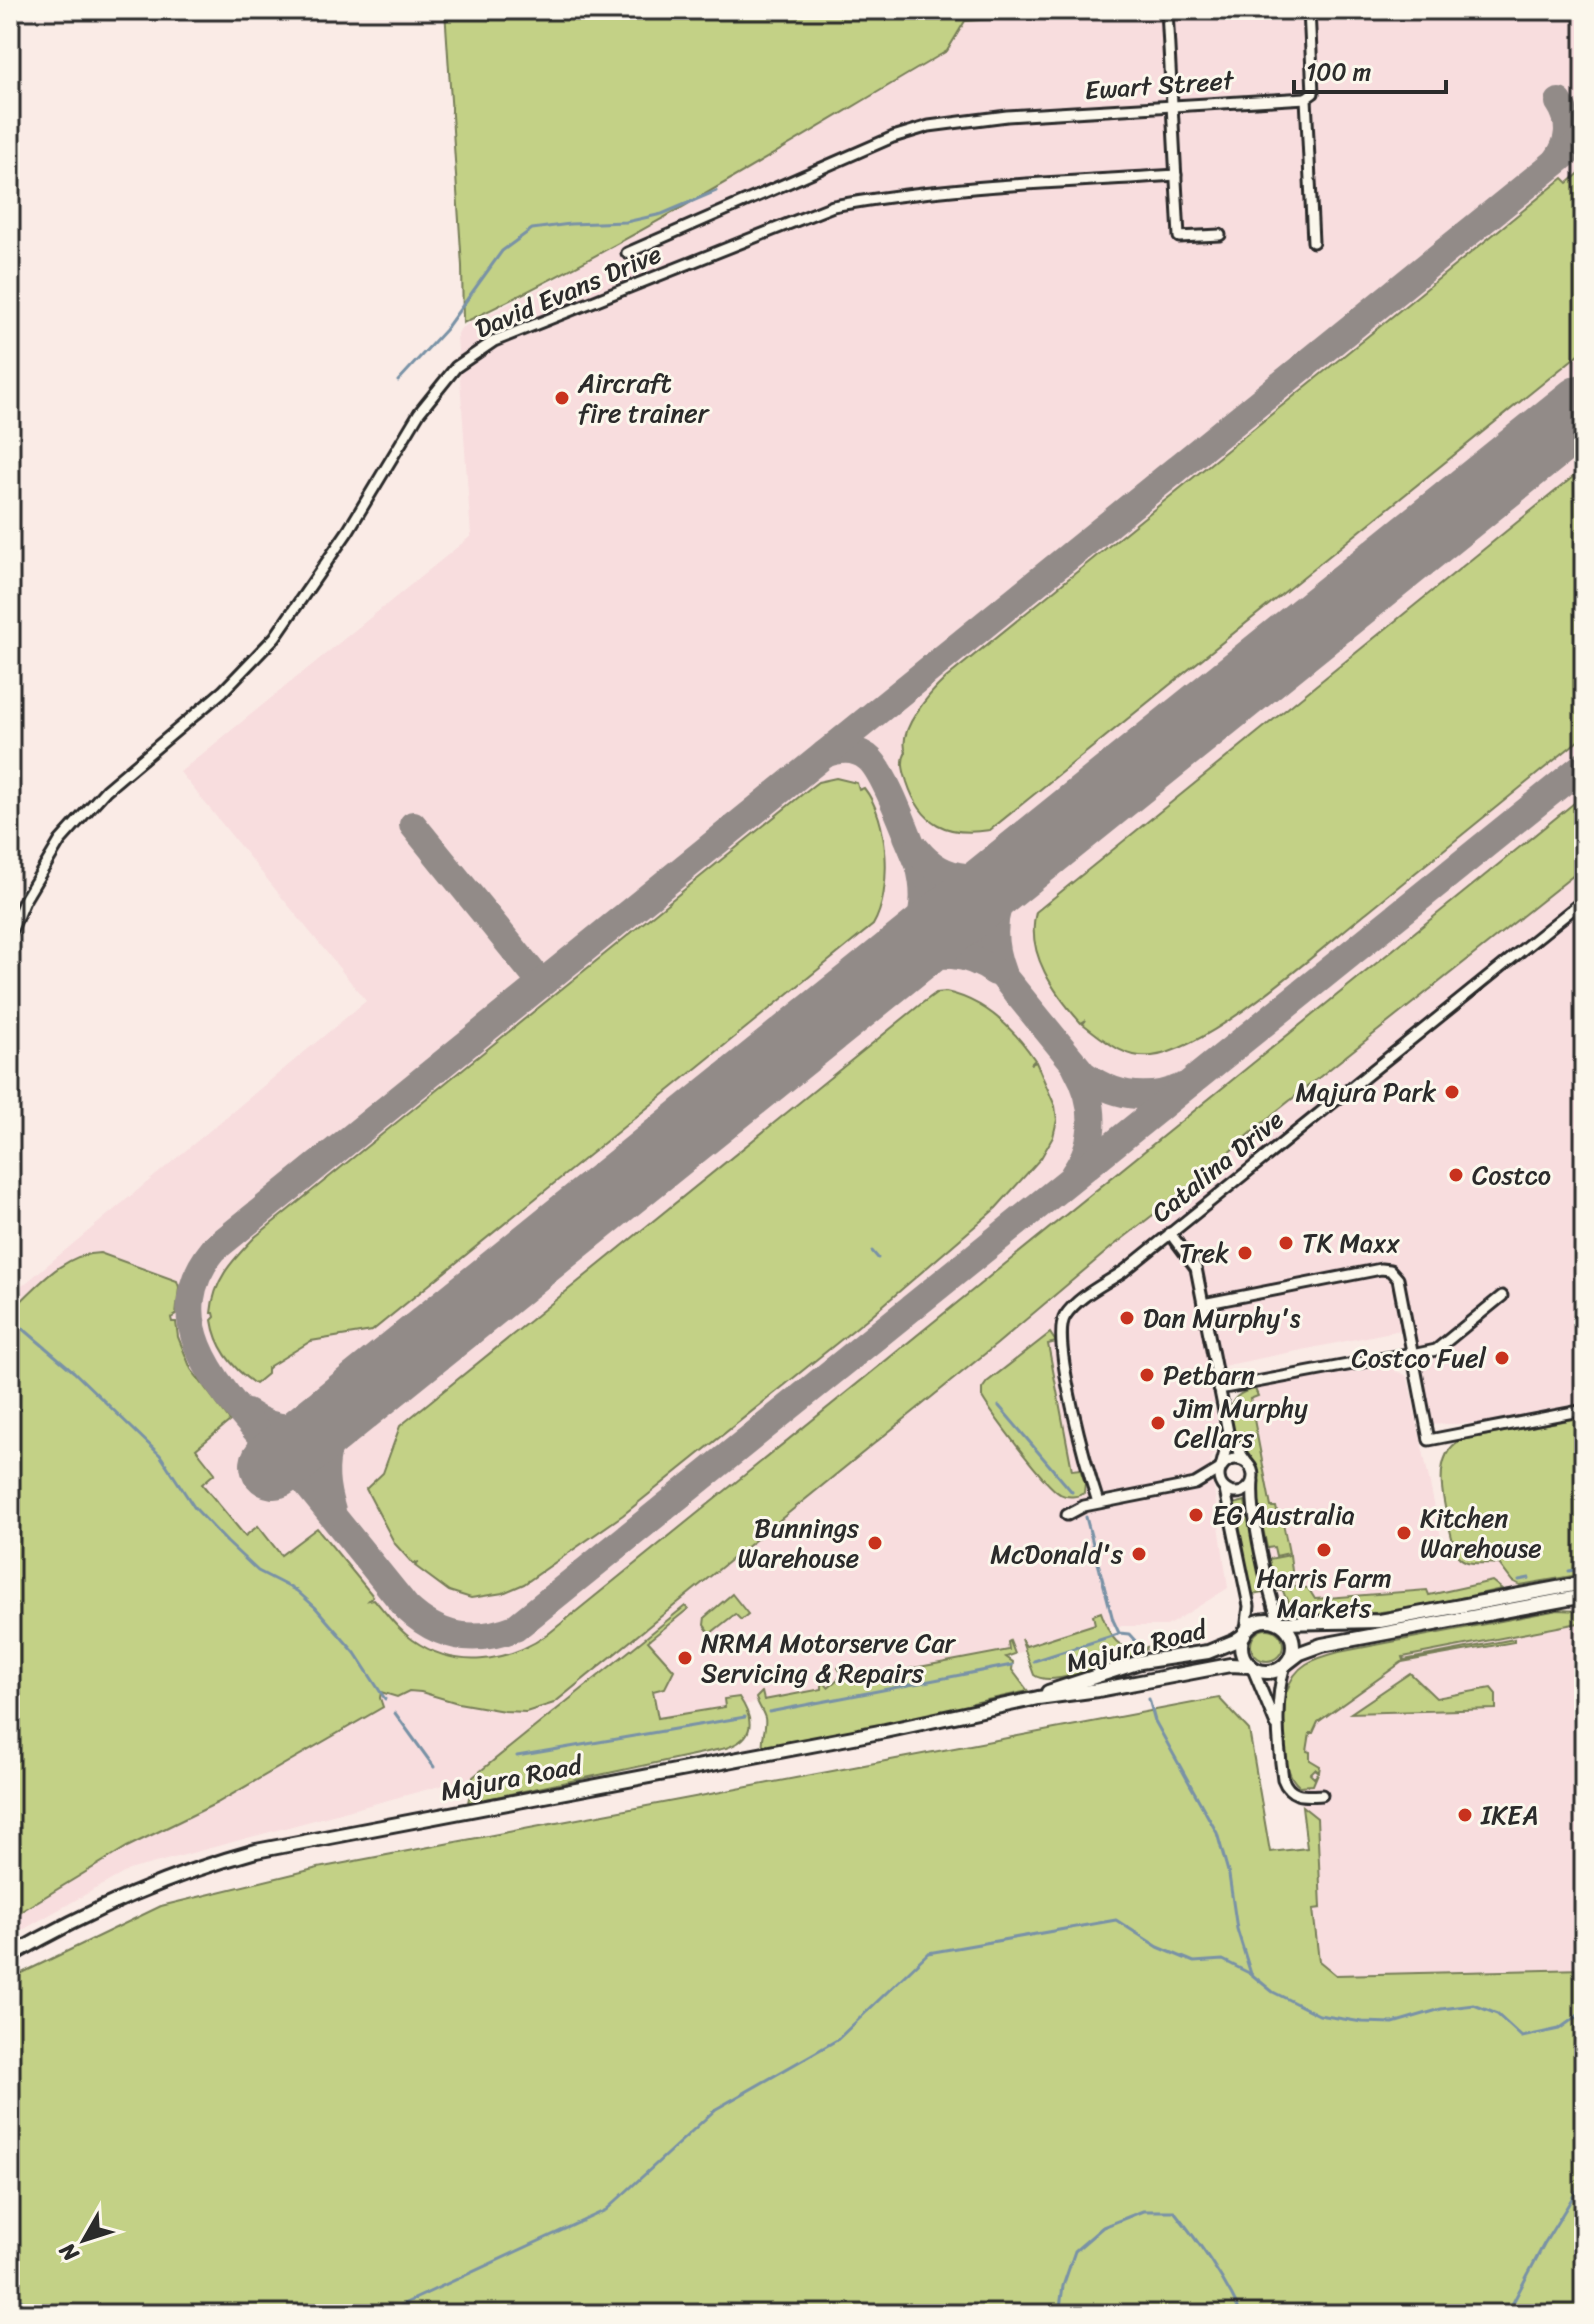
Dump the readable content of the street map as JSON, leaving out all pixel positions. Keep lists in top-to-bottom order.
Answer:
{
  "streets": {
    "main road": ["Majura Road"],
    "street": ["Ewart Street", "David Evans Drive", "Catalina Drive"]
  },
  "places": [
    "Aircraft fire trainer",
    "Majura Park",
    "Costco",
    "TK Maxx",
    "Trek",
    "Dan Murphy's",
    "Costco Fuel",
    "Petbarn",
    "Jim Murphy Cellars",
    "EG Australia",
    "Kitchen Warehouse",
    "Bunnings Warehouse",
    "Harris Farm Markets",
    "McDonald's",
    "NRMA Motorserve Car Servicing & Repairs",
    "IKEA"
  ],
  "scale_bar": "100 m",
  "north": "bottom left"
}
